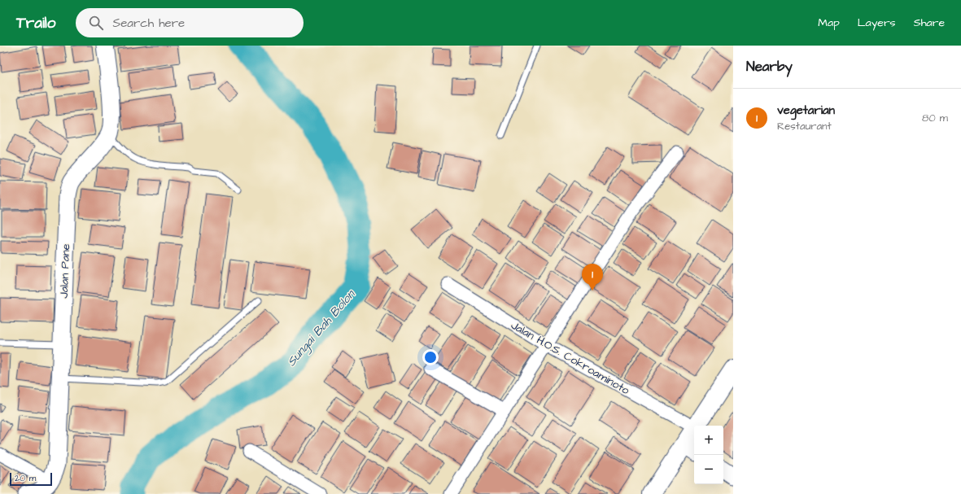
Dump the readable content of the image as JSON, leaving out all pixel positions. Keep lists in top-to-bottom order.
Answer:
{
  "streets": {
    "street": ["Jalan Pane", "Jalan H.O.S. Cokroaminoto"]
  },
  "water": ["Sungai Bah Bolon"],
  "scale_bar": "20 m",
  "page": {
    "header": "Trailo",
    "search": "Search here",
    "nav": ["Map", "Layers", "Share"],
    "heading": "Nearby",
    "list": [
      {
        "mark": "1",
        "name": "vegetarian",
        "note": "Restaurant",
        "value": "80 m"
      }
    ],
    "pins": "1",
    "map_buttons": ["+", "−"],
    "scale": "20 m"
  }
}
